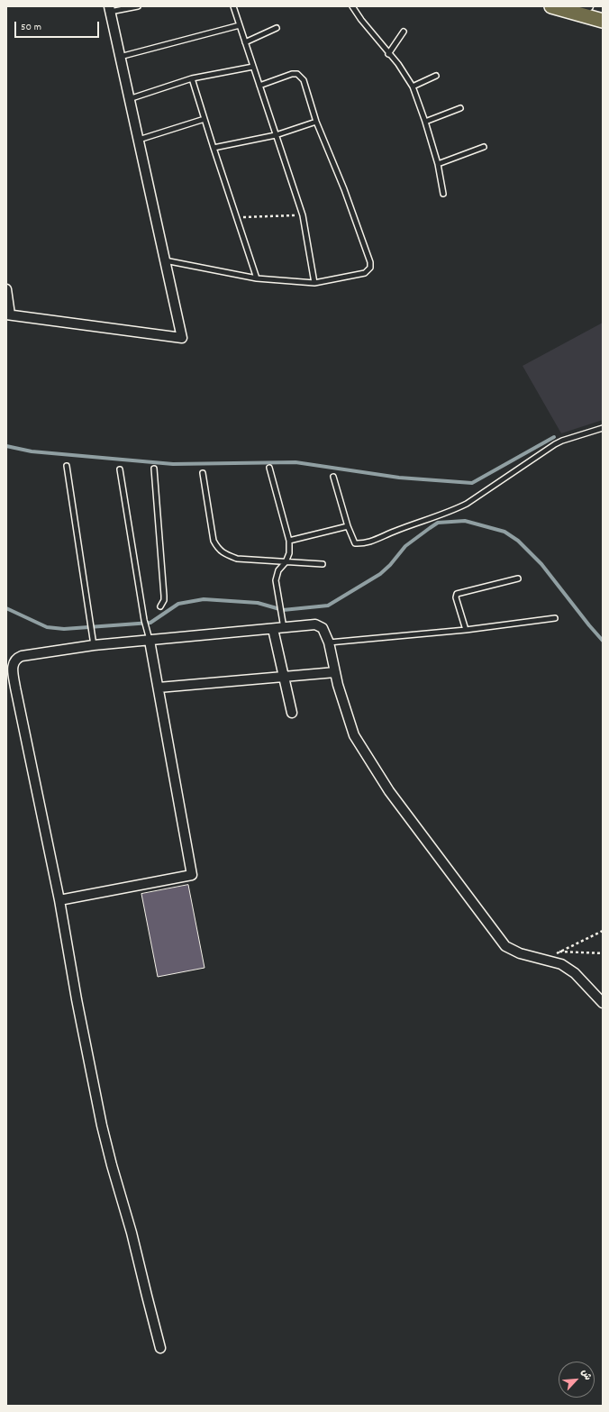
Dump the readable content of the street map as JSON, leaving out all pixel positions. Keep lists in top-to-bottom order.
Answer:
{
  "scale_bar": "50 m",
  "north": "top right"
}
